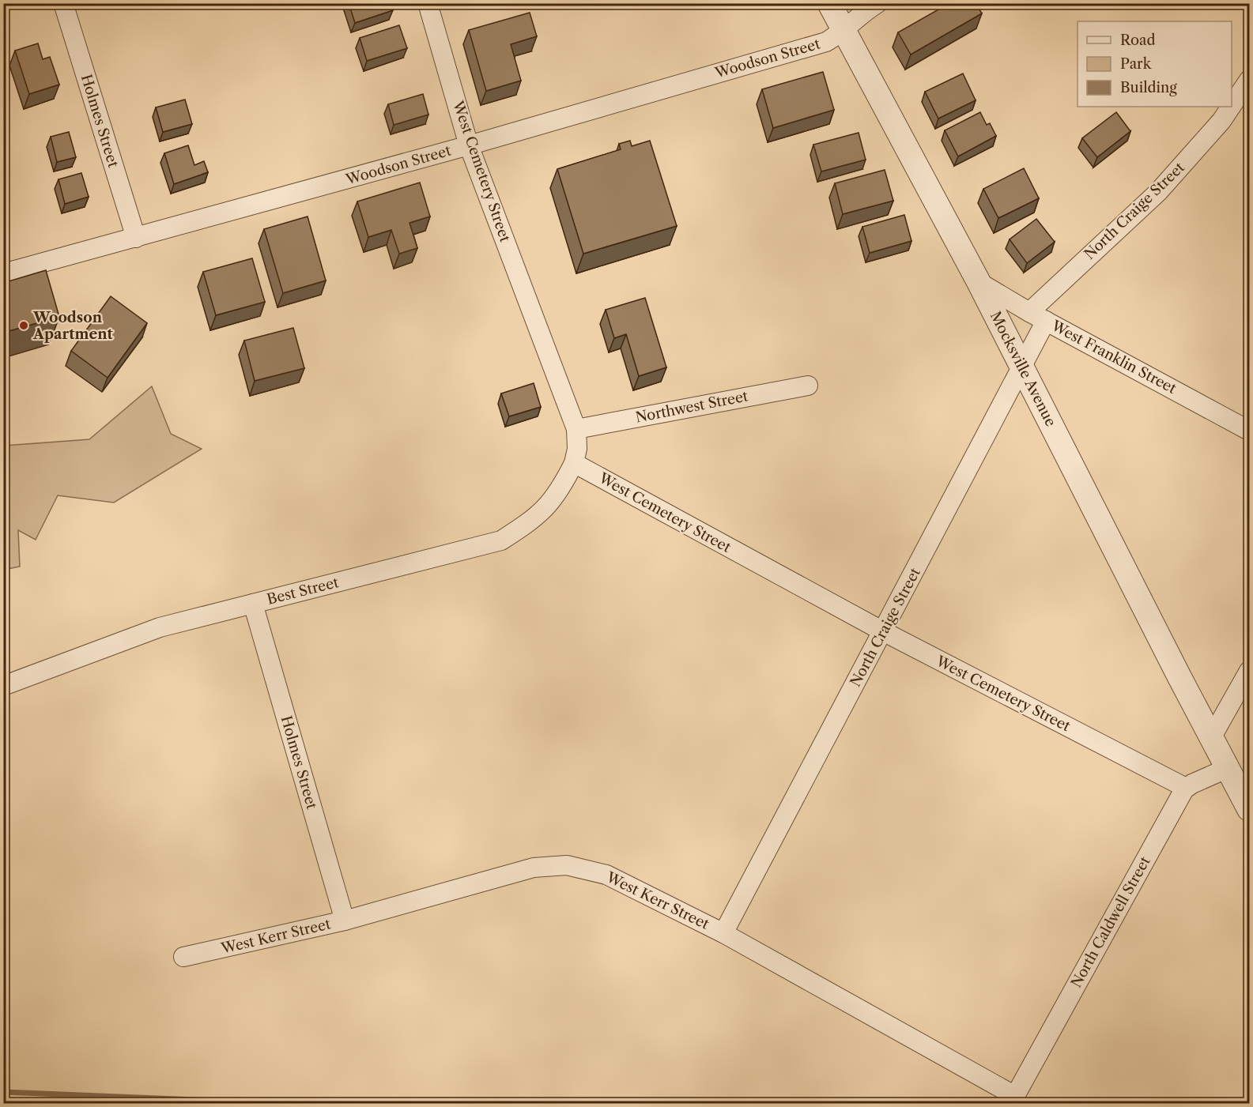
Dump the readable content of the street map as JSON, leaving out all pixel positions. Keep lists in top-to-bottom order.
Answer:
{
  "streets": {
    "street": [
      "Woodson Street",
      "Holmes Street",
      "West Cemetery Street",
      "North Craige Street",
      "West Franklin Street",
      "Mocksville Avenue",
      "Northwest Street",
      "Best Street",
      "West Kerr Street",
      "North Caldwell Street"
    ]
  },
  "crossings": [
    ["Woodson Street", "Holmes Street"],
    ["Woodson Street", "West Cemetery Street"],
    ["Woodson Street", "Mocksville Avenue"],
    ["Holmes Street", "Best Street"],
    ["Holmes Street", "West Kerr Street"],
    ["West Cemetery Street", "North Craige Street"],
    ["West Cemetery Street", "Northwest Street"],
    ["West Cemetery Street", "Best Street"],
    ["West Cemetery Street", "North Caldwell Street"],
    ["North Craige Street", "West Franklin Street"],
    ["North Craige Street", "Mocksville Avenue"],
    ["North Craige Street", "West Kerr Street"],
    ["West Franklin Street", "Mocksville Avenue"],
    ["West Kerr Street", "North Caldwell Street"]
  ],
  "places": ["Woodson Apartment"],
  "legend": ["Road", "Park", "Building"]
}
